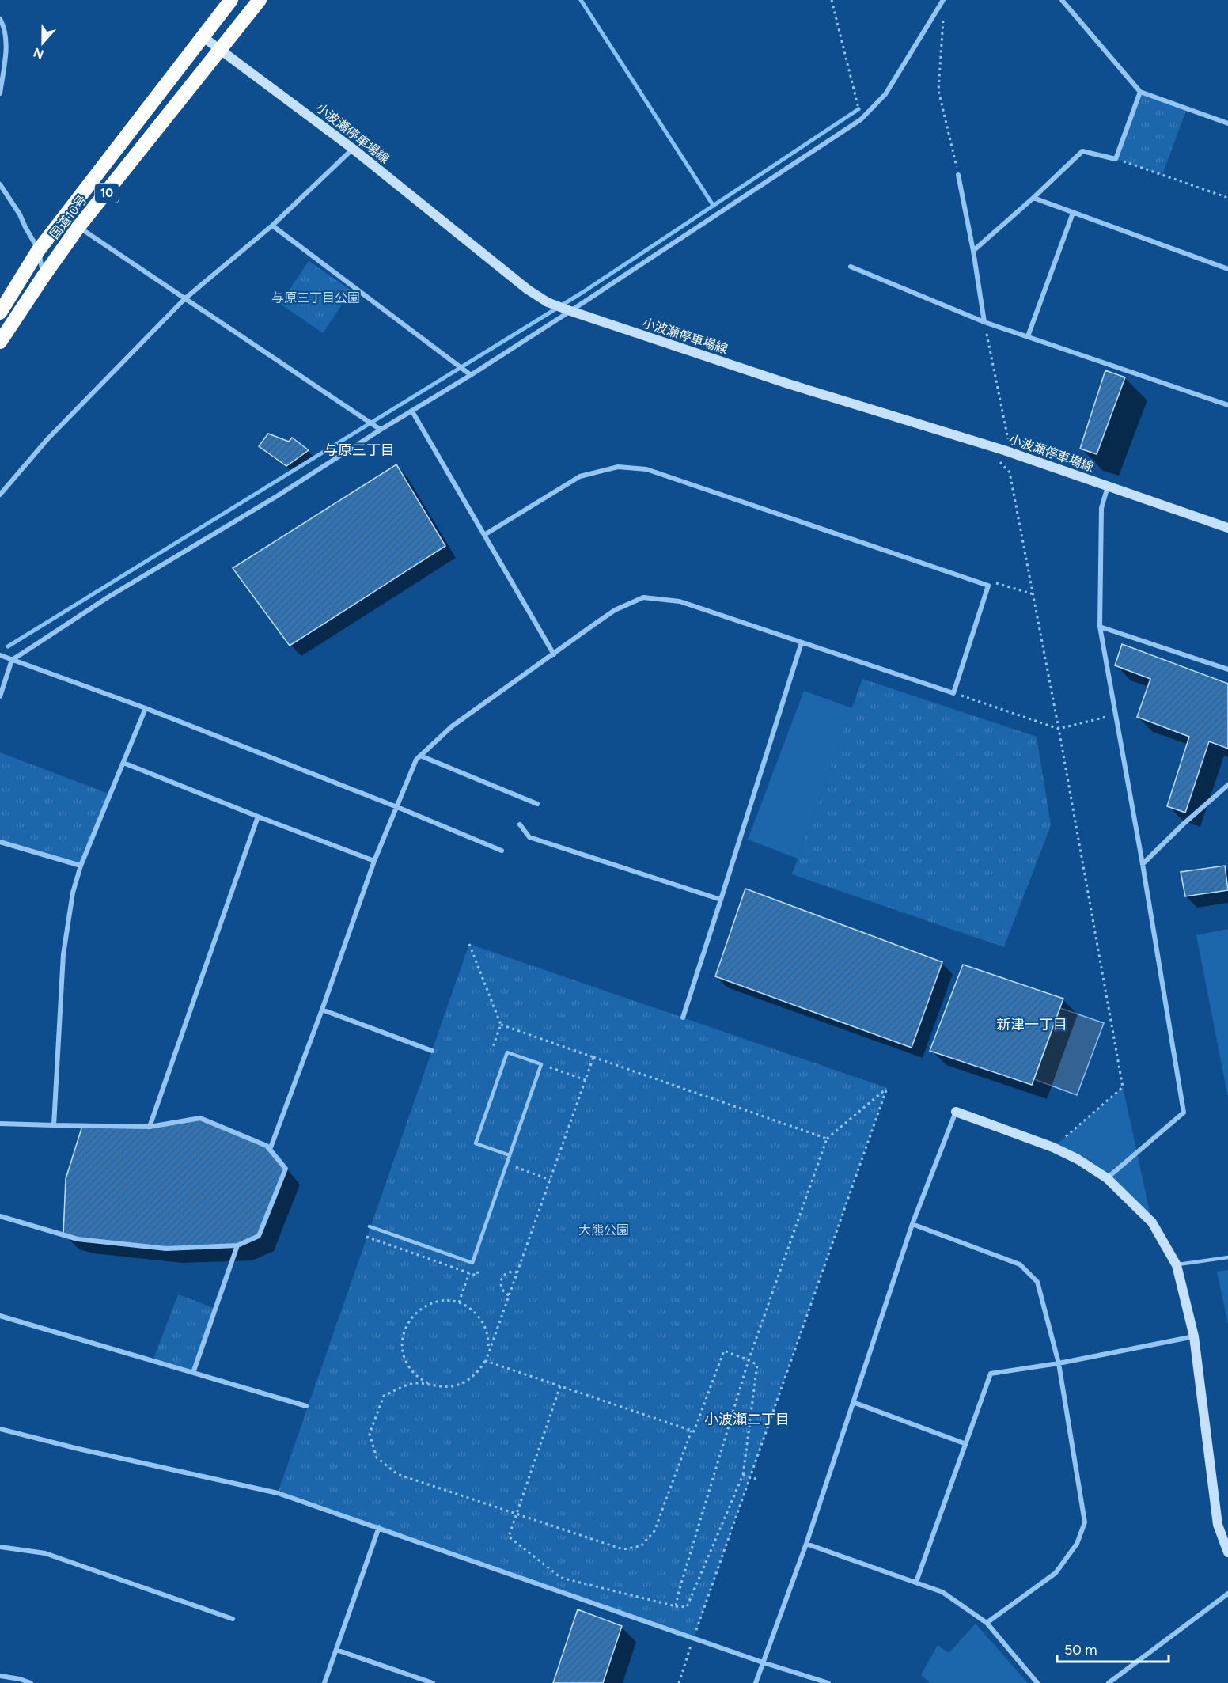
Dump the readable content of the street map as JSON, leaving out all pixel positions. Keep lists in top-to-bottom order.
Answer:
{
  "streets": {
    "highway": ["10", "国道10号"],
    "main road": ["小波瀬停車場線"]
  },
  "crossings": [
    ["小波瀬停車場線", "10"],
    ["小波瀬停車場線", "国道10号"],
    ["10", "国道10号"]
  ],
  "districts": ["与原三丁目", "新津一丁目", "小波瀬二丁目"],
  "parks": ["与原三丁目公園", "大熊公園"],
  "scale_bar": "50 m",
  "north": "bottom"
}
